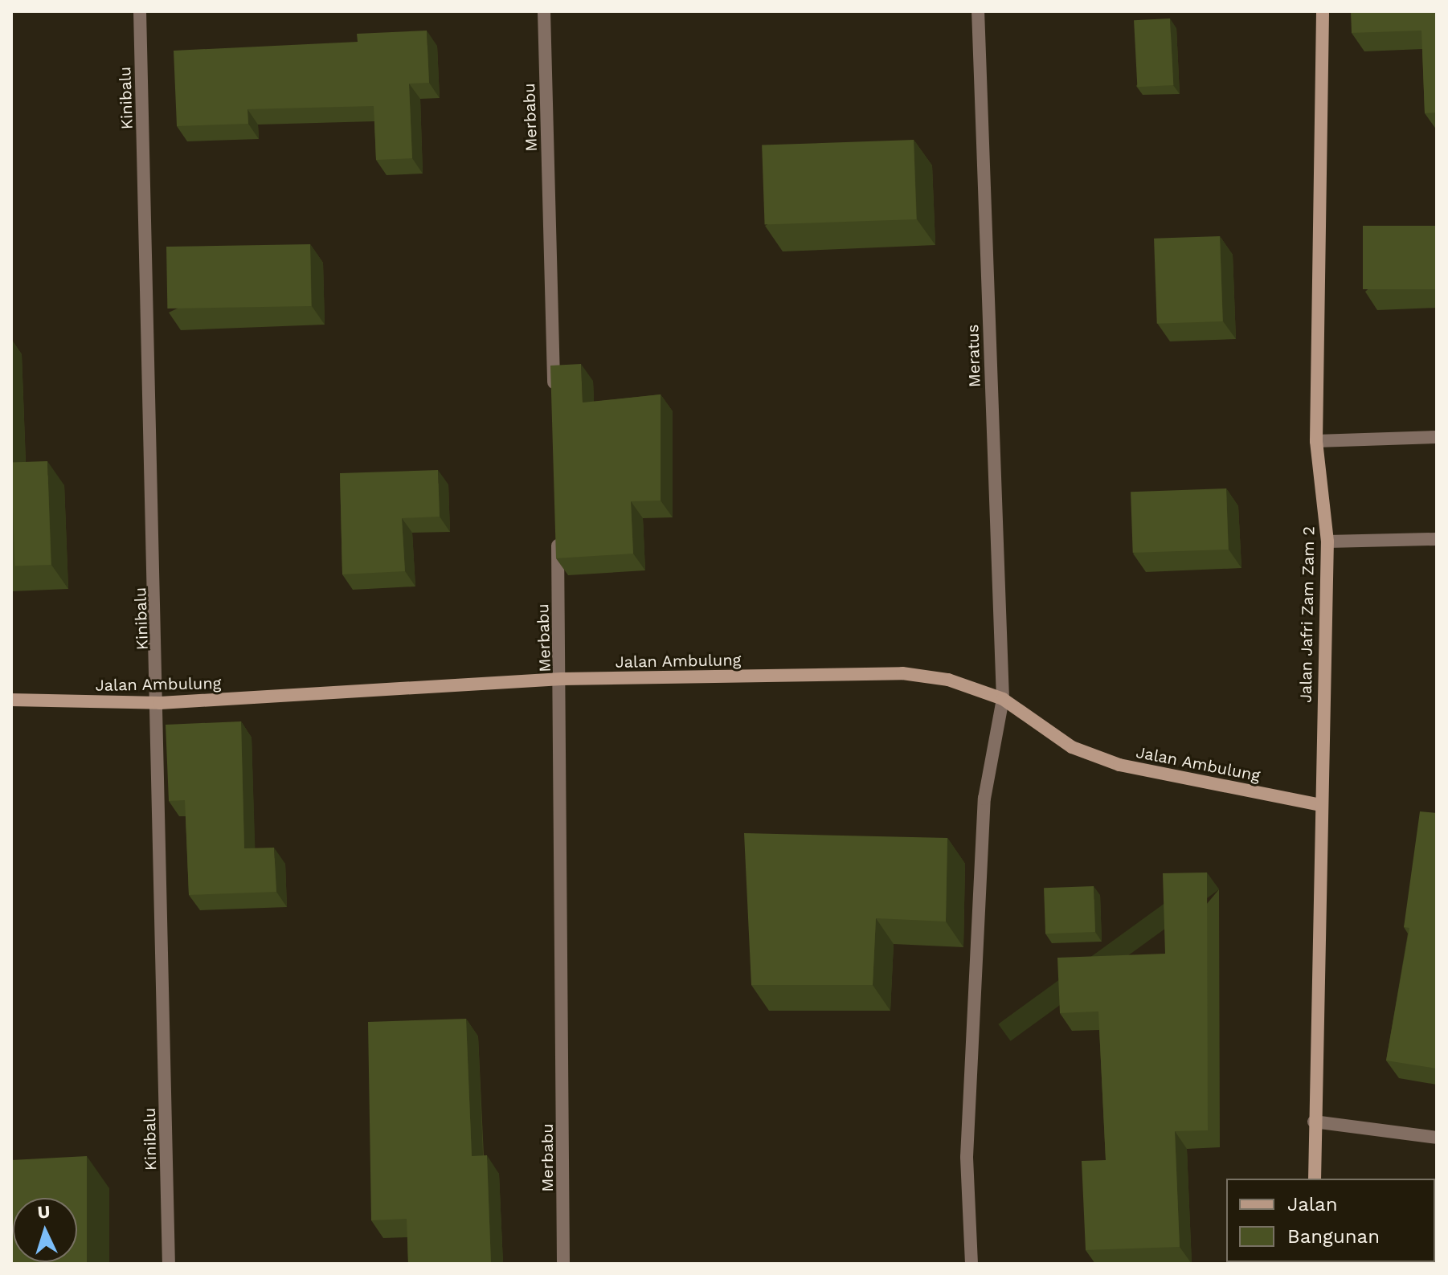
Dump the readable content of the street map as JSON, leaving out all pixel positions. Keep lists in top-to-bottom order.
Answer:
{
  "streets": {
    "street": [
      "Kinibalu",
      "Merbabu",
      "Meratus",
      "Jalan Jafri Zam Zam 2",
      "Jalan Ambulung"
    ]
  },
  "crossings": [
    ["Kinibalu", "Jalan Ambulung"],
    ["Merbabu", "Jalan Ambulung"],
    ["Meratus", "Jalan Ambulung"],
    ["Jalan Jafri Zam Zam 2", "Jalan Ambulung"]
  ],
  "legend": ["Jalan", "Bangunan"],
  "north": "top"
}
